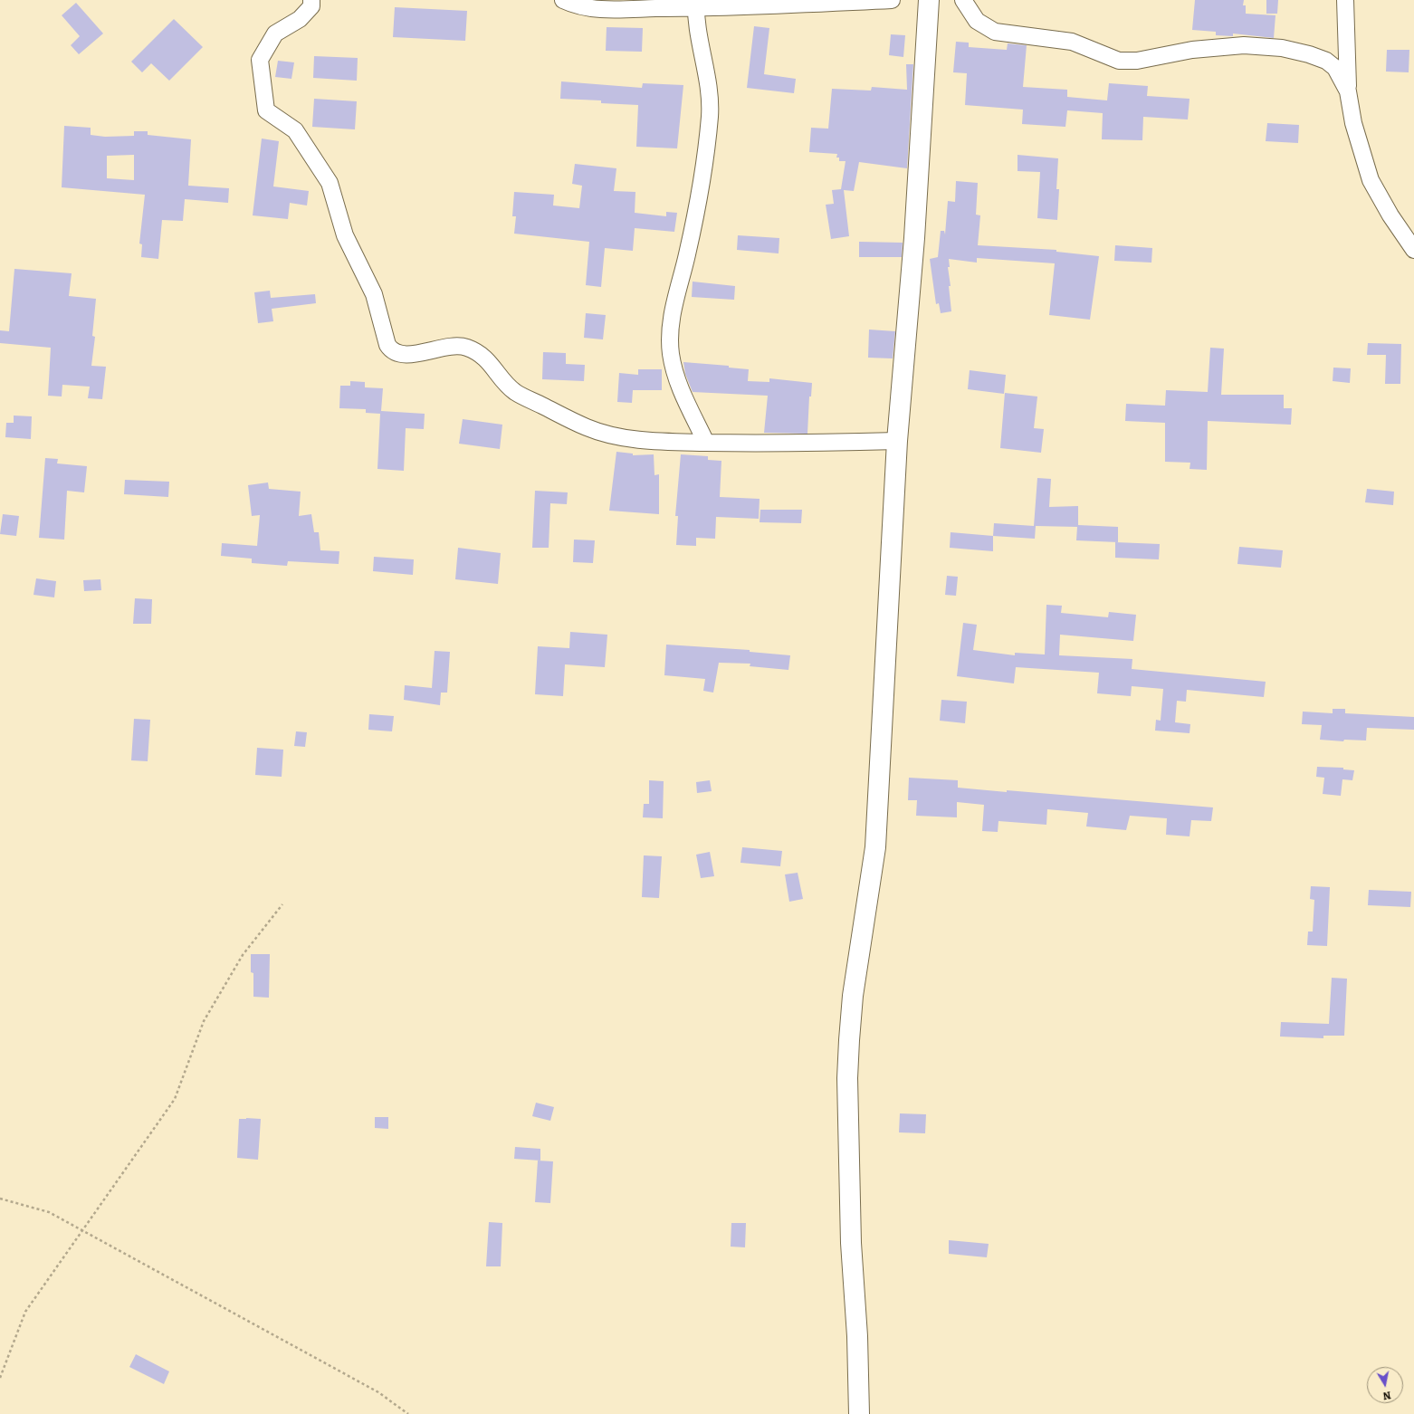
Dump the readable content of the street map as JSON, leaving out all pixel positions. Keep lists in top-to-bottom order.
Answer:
{
  "north": "bottom"
}
